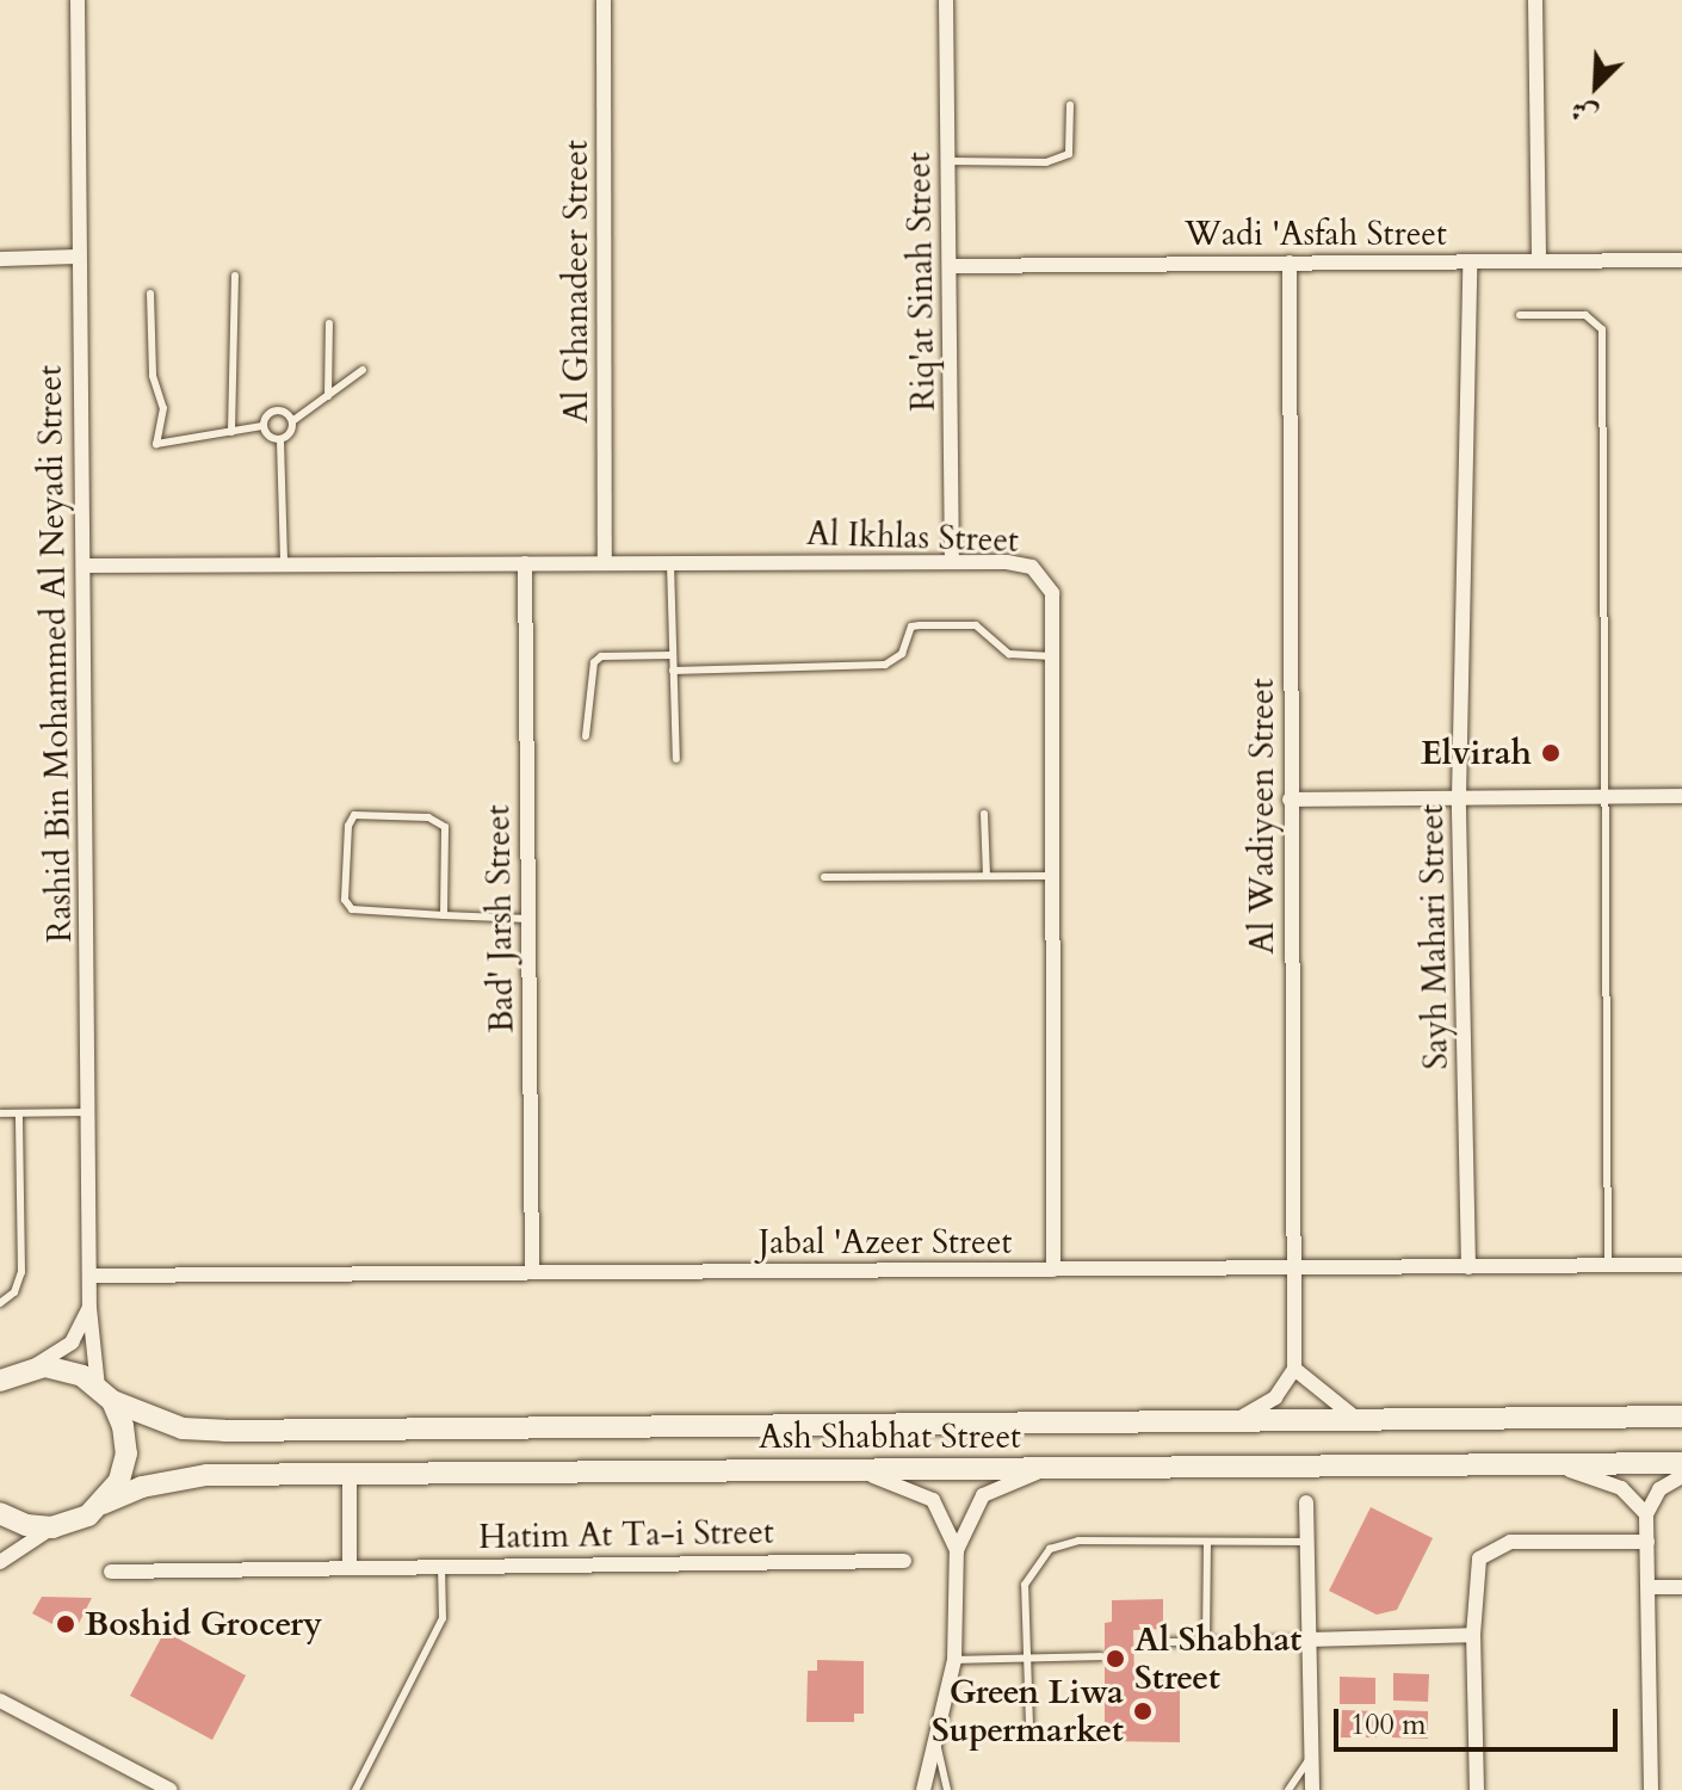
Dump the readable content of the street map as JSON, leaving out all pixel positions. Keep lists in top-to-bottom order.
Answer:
{
  "streets": {
    "street": [
      "Wadi 'Asfah Street",
      "Al Ghanadeer Street",
      "Riq'at Sinah Street",
      "Al Ikhlas Street",
      "Rashid Bin Mohammed Al Neyadi Street",
      "Al Wadiyeen Street",
      "Bad' Jarsh Street",
      "Sayh Mahari Street",
      "Jabal 'Azeer Street",
      "Ash Shabhat Street",
      "Hatim At Ta-i Street"
    ]
  },
  "crossings": [
    ["Wadi 'Asfah Street", "Riq'at Sinah Street"],
    ["Wadi 'Asfah Street", "Al Wadiyeen Street"],
    ["Wadi 'Asfah Street", "Sayh Mahari Street"],
    ["Al Ghanadeer Street", "Al Ikhlas Street"],
    ["Riq'at Sinah Street", "Al Ikhlas Street"],
    ["Al Ikhlas Street", "Rashid Bin Mohammed Al Neyadi Street"],
    ["Al Ikhlas Street", "Bad' Jarsh Street"],
    ["Al Ikhlas Street", "Jabal 'Azeer Street"],
    ["Rashid Bin Mohammed Al Neyadi Street", "Jabal 'Azeer Street"],
    ["Rashid Bin Mohammed Al Neyadi Street", "Ash Shabhat Street"],
    ["Al Wadiyeen Street", "Jabal 'Azeer Street"],
    ["Bad' Jarsh Street", "Jabal 'Azeer Street"],
    ["Sayh Mahari Street", "Jabal 'Azeer Street"]
  ],
  "places": [
    "Elvirah",
    "Boshid Grocery",
    "Al Shabhat Street",
    "Green Liwa Supermarket"
  ],
  "scale_bar": "100 m",
  "north": "bottom left"
}
